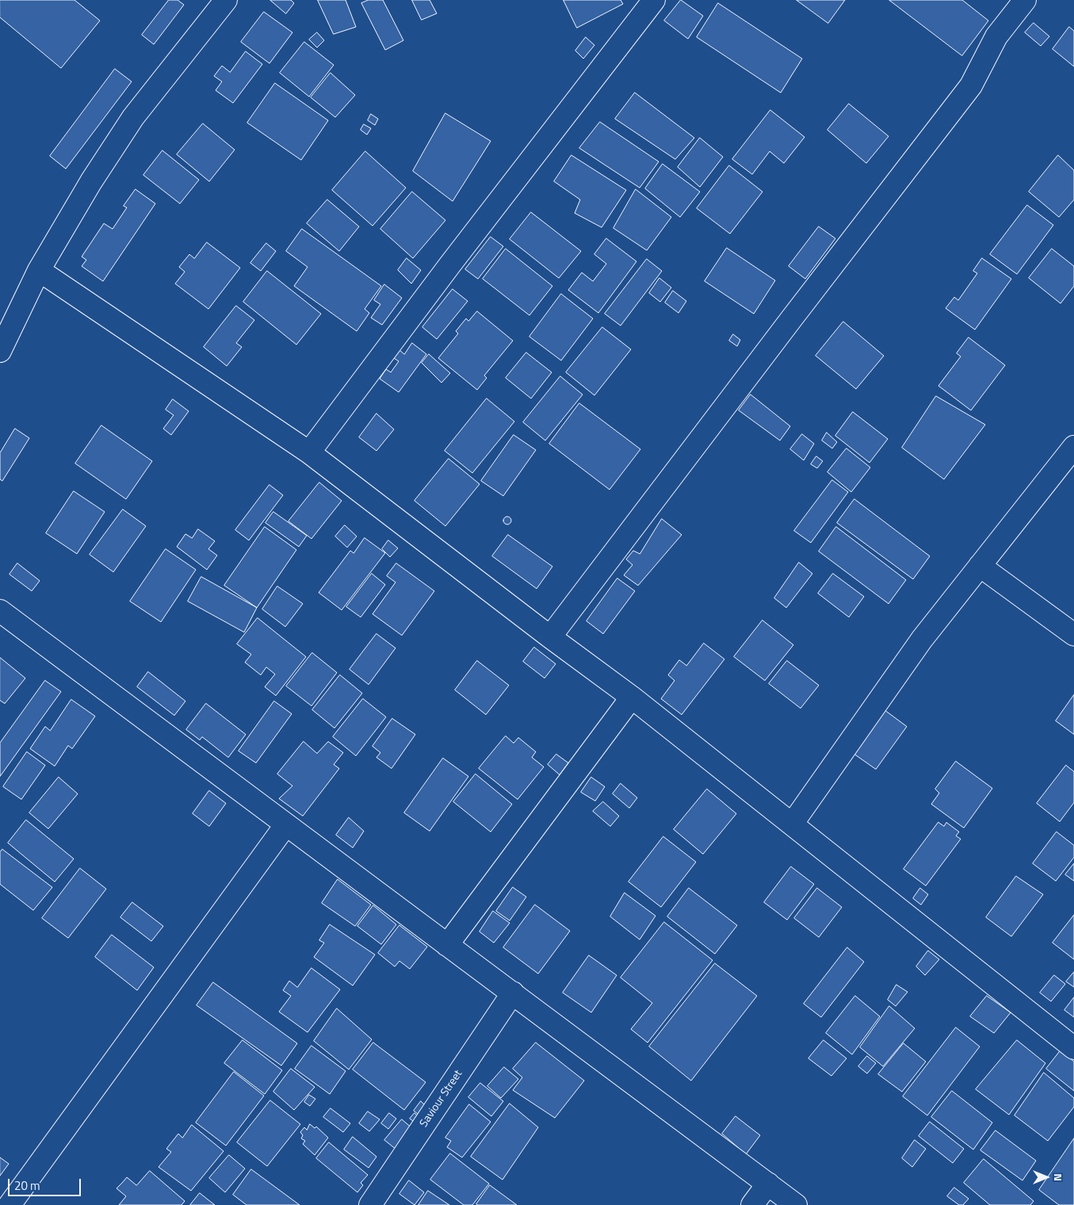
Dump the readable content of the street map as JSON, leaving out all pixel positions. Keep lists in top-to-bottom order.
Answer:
{
  "streets": {
    "street": ["Saviour Street"]
  },
  "scale_bar": "20 m",
  "north": "right"
}
